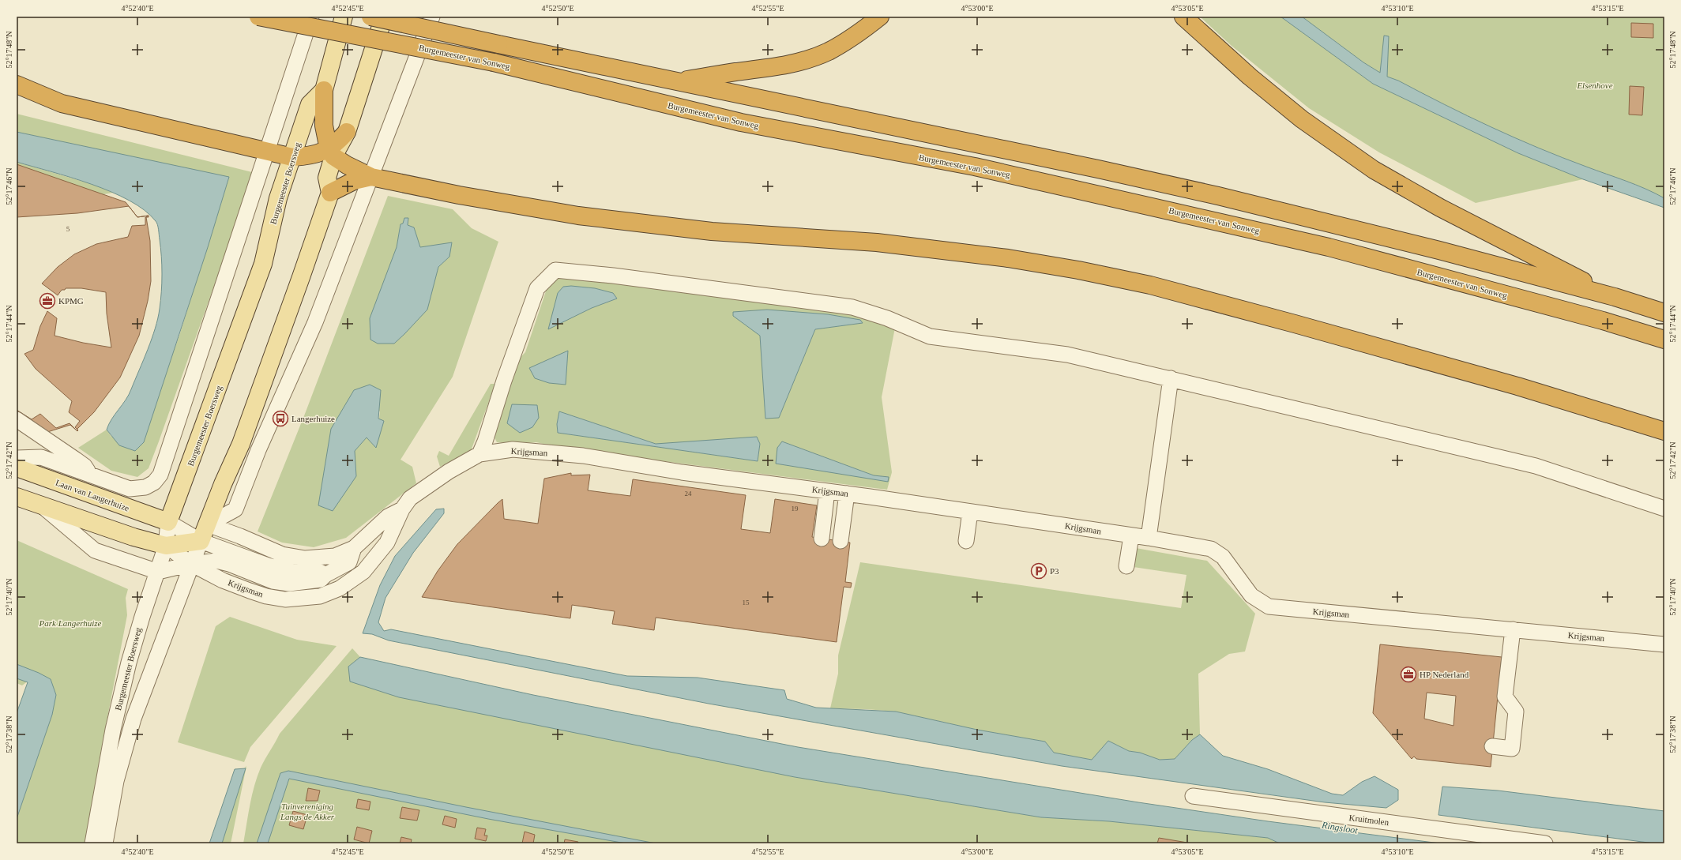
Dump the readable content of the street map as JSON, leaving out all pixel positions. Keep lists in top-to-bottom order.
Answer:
{
  "streets": {
    "highway": ["Burgemeester van Sonweg"],
    "main road": ["Burgemeester Boersweg", "Laan van Langerhuize"],
    "street": ["Krijgsman", "Kruitmolen"]
  },
  "crossings": [
    ["Burgemeester Boersweg", "Krijgsman"],
    ["Burgemeester Boersweg", "Laan van Langerhuize"]
  ],
  "water": ["Ringsloot"],
  "parks": ["Elsenhove", "Park Langerhuize", "Tuinvereniging Langs de Akker"],
  "places": {
    "office": ["KPMG", "HP Nederland"],
    "bus stop": ["Langerhuize"],
    "parking": ["P3"]
  },
  "house_numbers": [
    "5",
    "24",
    "19",
    "15"
  ],
  "coordinates": [
    "4°52'40\"E",
    "4°52'45\"E",
    "4°52'50\"E",
    "4°52'55\"E",
    "4°53'00\"E",
    "4°53'05\"E",
    "4°53'10\"E",
    "4°53'15\"E",
    "52°17'48\"N",
    "52°17'46\"N",
    "52°17'44\"N",
    "52°17'42\"N",
    "52°17'40\"N",
    "52°17'38\"N"
  ]
}
